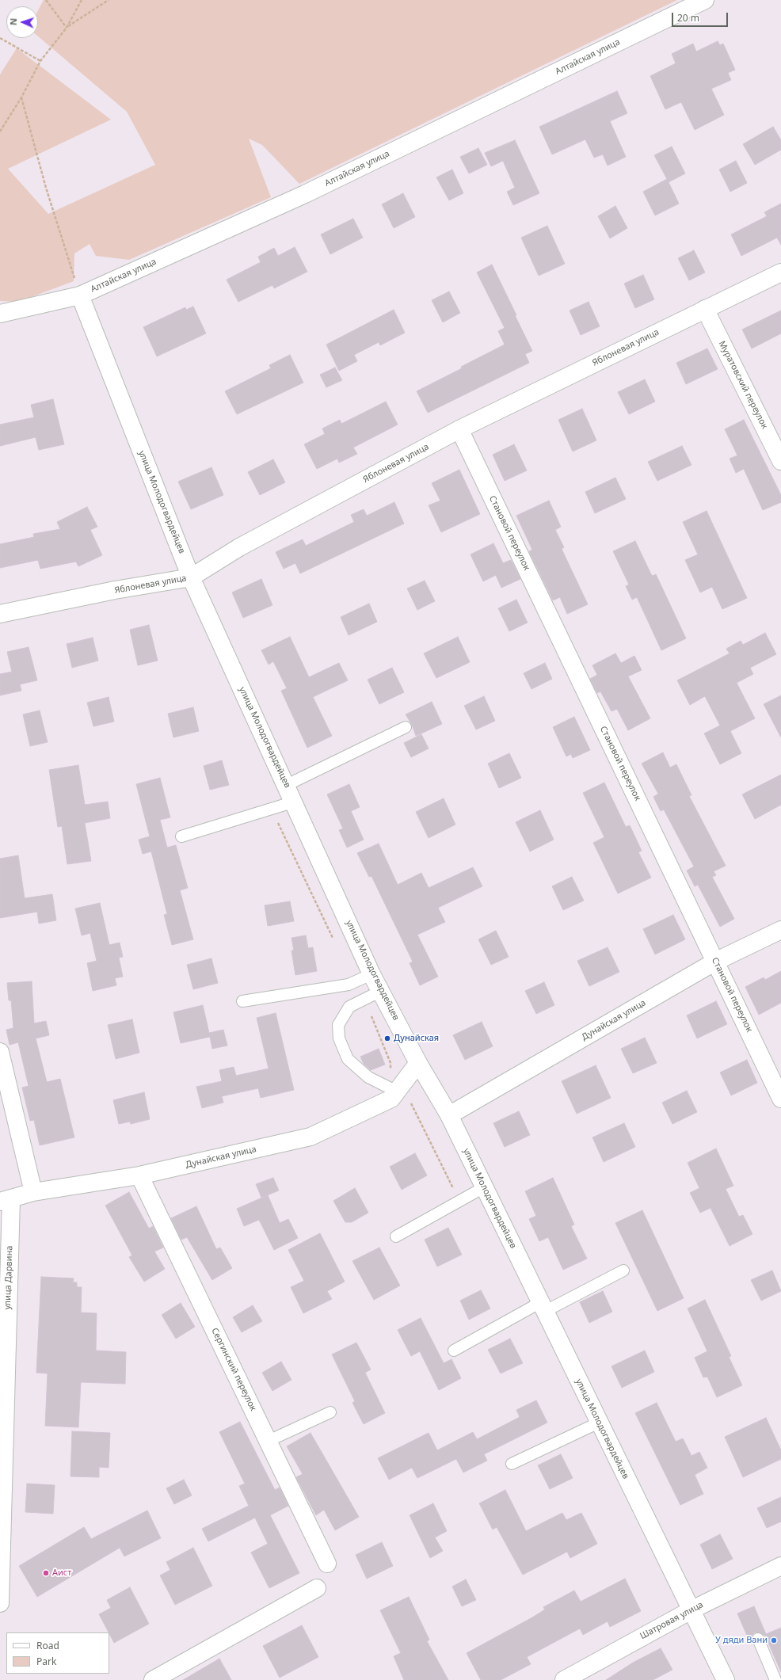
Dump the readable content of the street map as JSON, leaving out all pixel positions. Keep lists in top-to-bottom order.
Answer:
{
  "streets": {
    "street": [
      "Алтайская улица",
      "Яблоневая улица",
      "Муратовский переулок",
      "улица Молодогвардейцев",
      "Становой переулок",
      "Дунайская улица",
      "улица Дарвина",
      "Сергинский переулок",
      "Шатровая улица"
    ]
  },
  "crossings": [
    ["Алтайская улица", "улица Молодогвардейцев"],
    ["Яблоневая улица", "Муратовский переулок"],
    ["Яблоневая улица", "улица Молодогвардейцев"],
    ["Яблоневая улица", "Становой переулок"],
    ["улица Молодогвардейцев", "Дунайская улица"],
    ["улица Молодогвардейцев", "Шатровая улица"],
    ["Становой переулок", "Дунайская улица"],
    ["Дунайская улица", "улица Дарвина"],
    ["Дунайская улица", "Сергинский переулок"]
  ],
  "places": ["Дунайская", "Аист", "У дяди Вани"],
  "legend": ["Road", "Park"],
  "scale_bar": "20 m",
  "north": "left"
}
